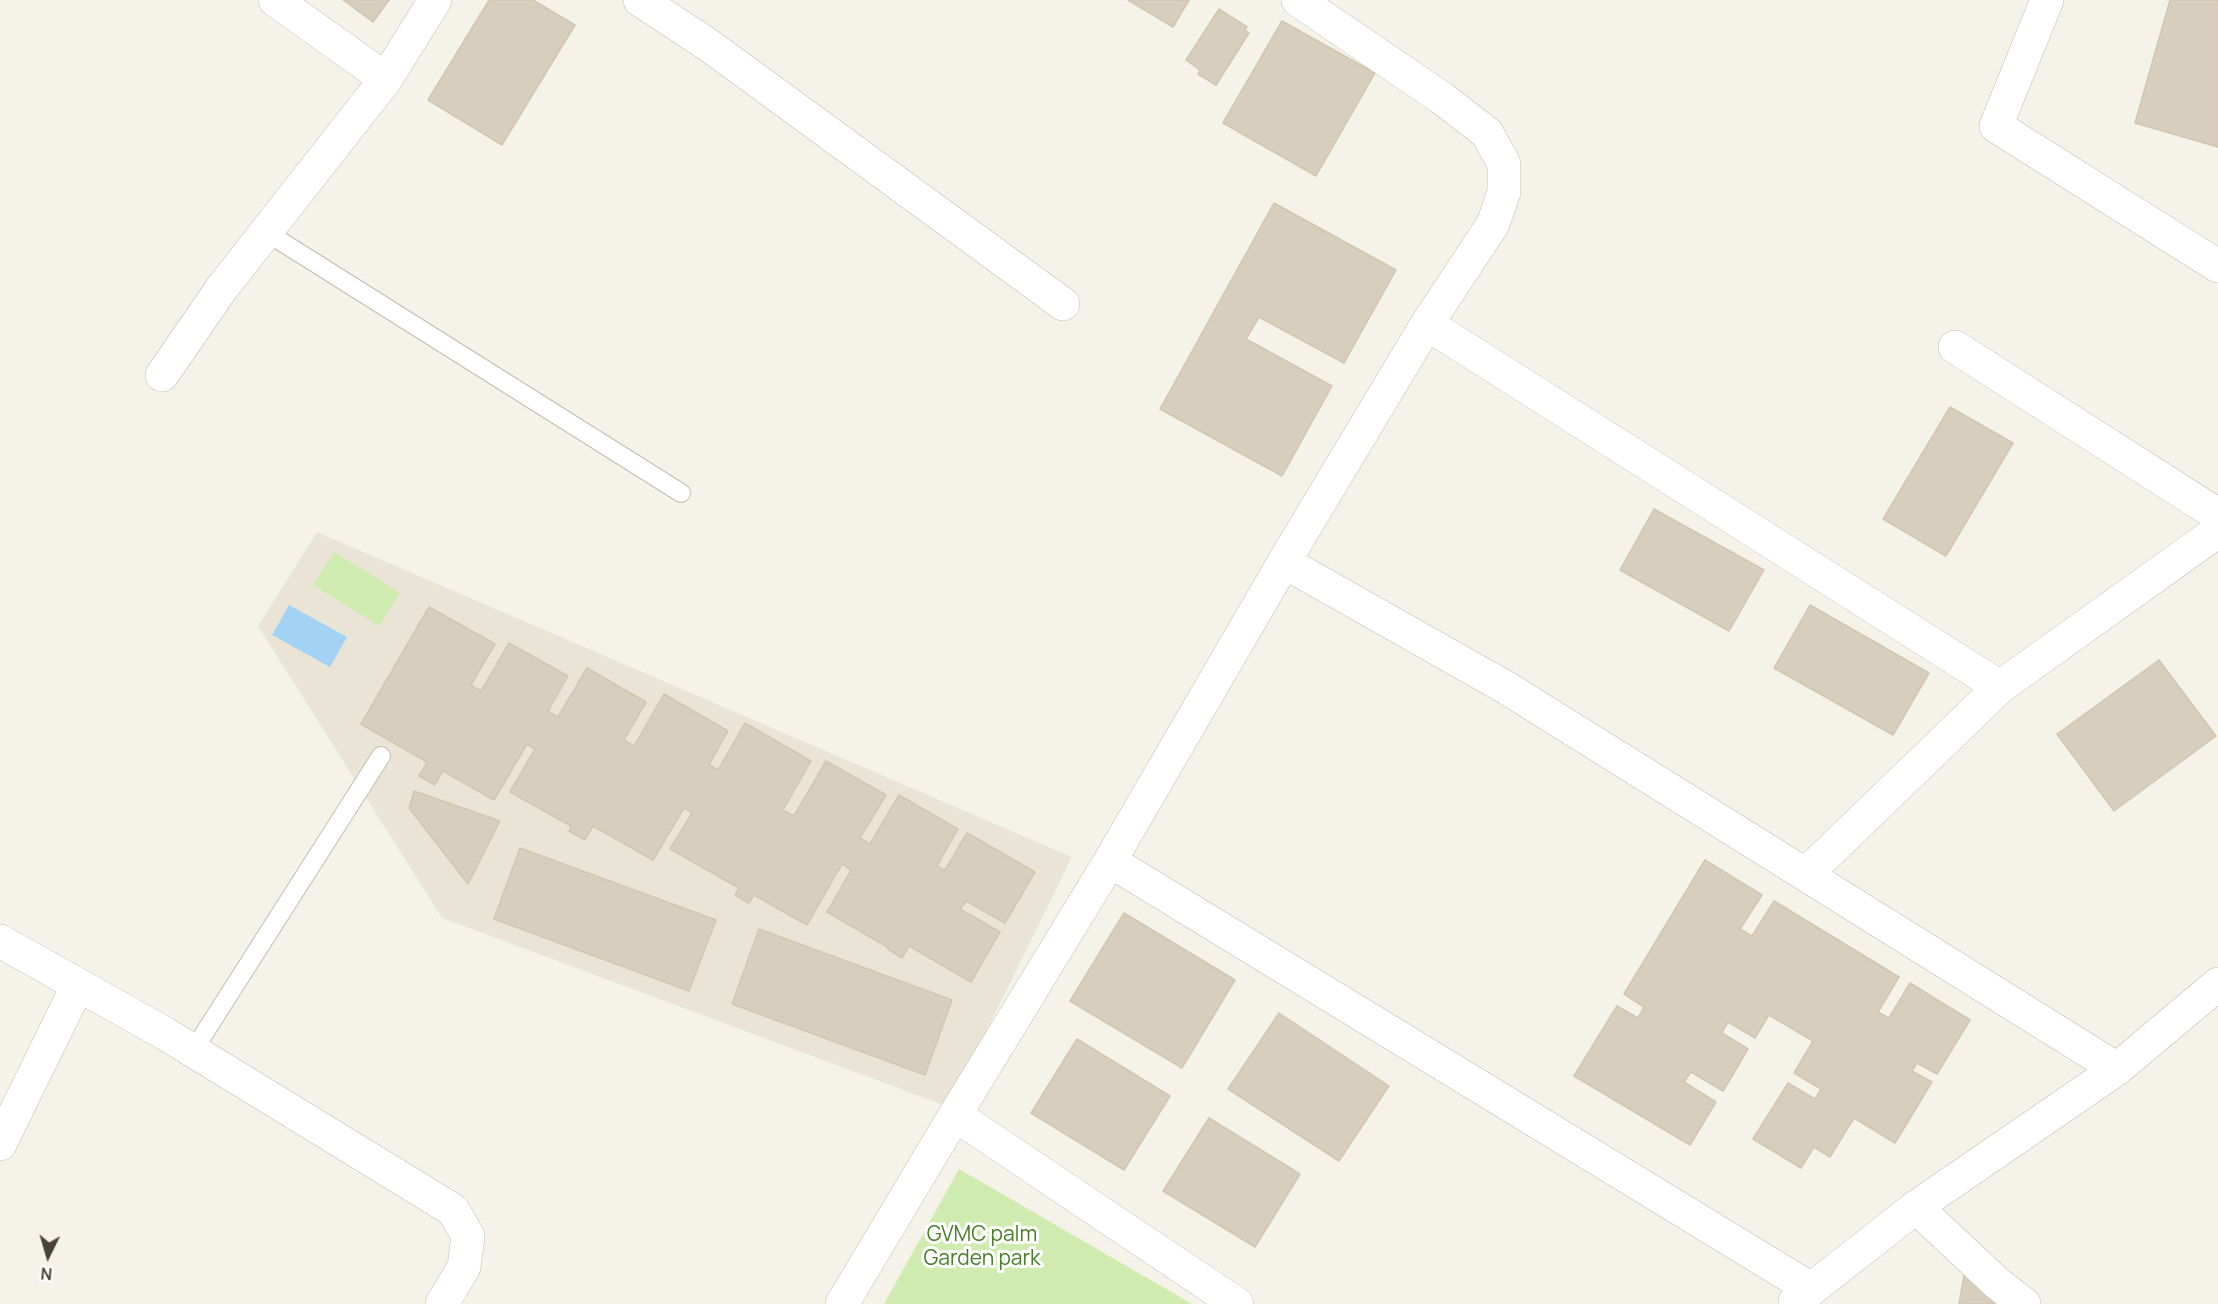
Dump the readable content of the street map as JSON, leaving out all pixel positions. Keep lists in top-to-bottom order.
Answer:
{
  "parks": ["GVMC palm Garden park"],
  "north": "bottom"
}
